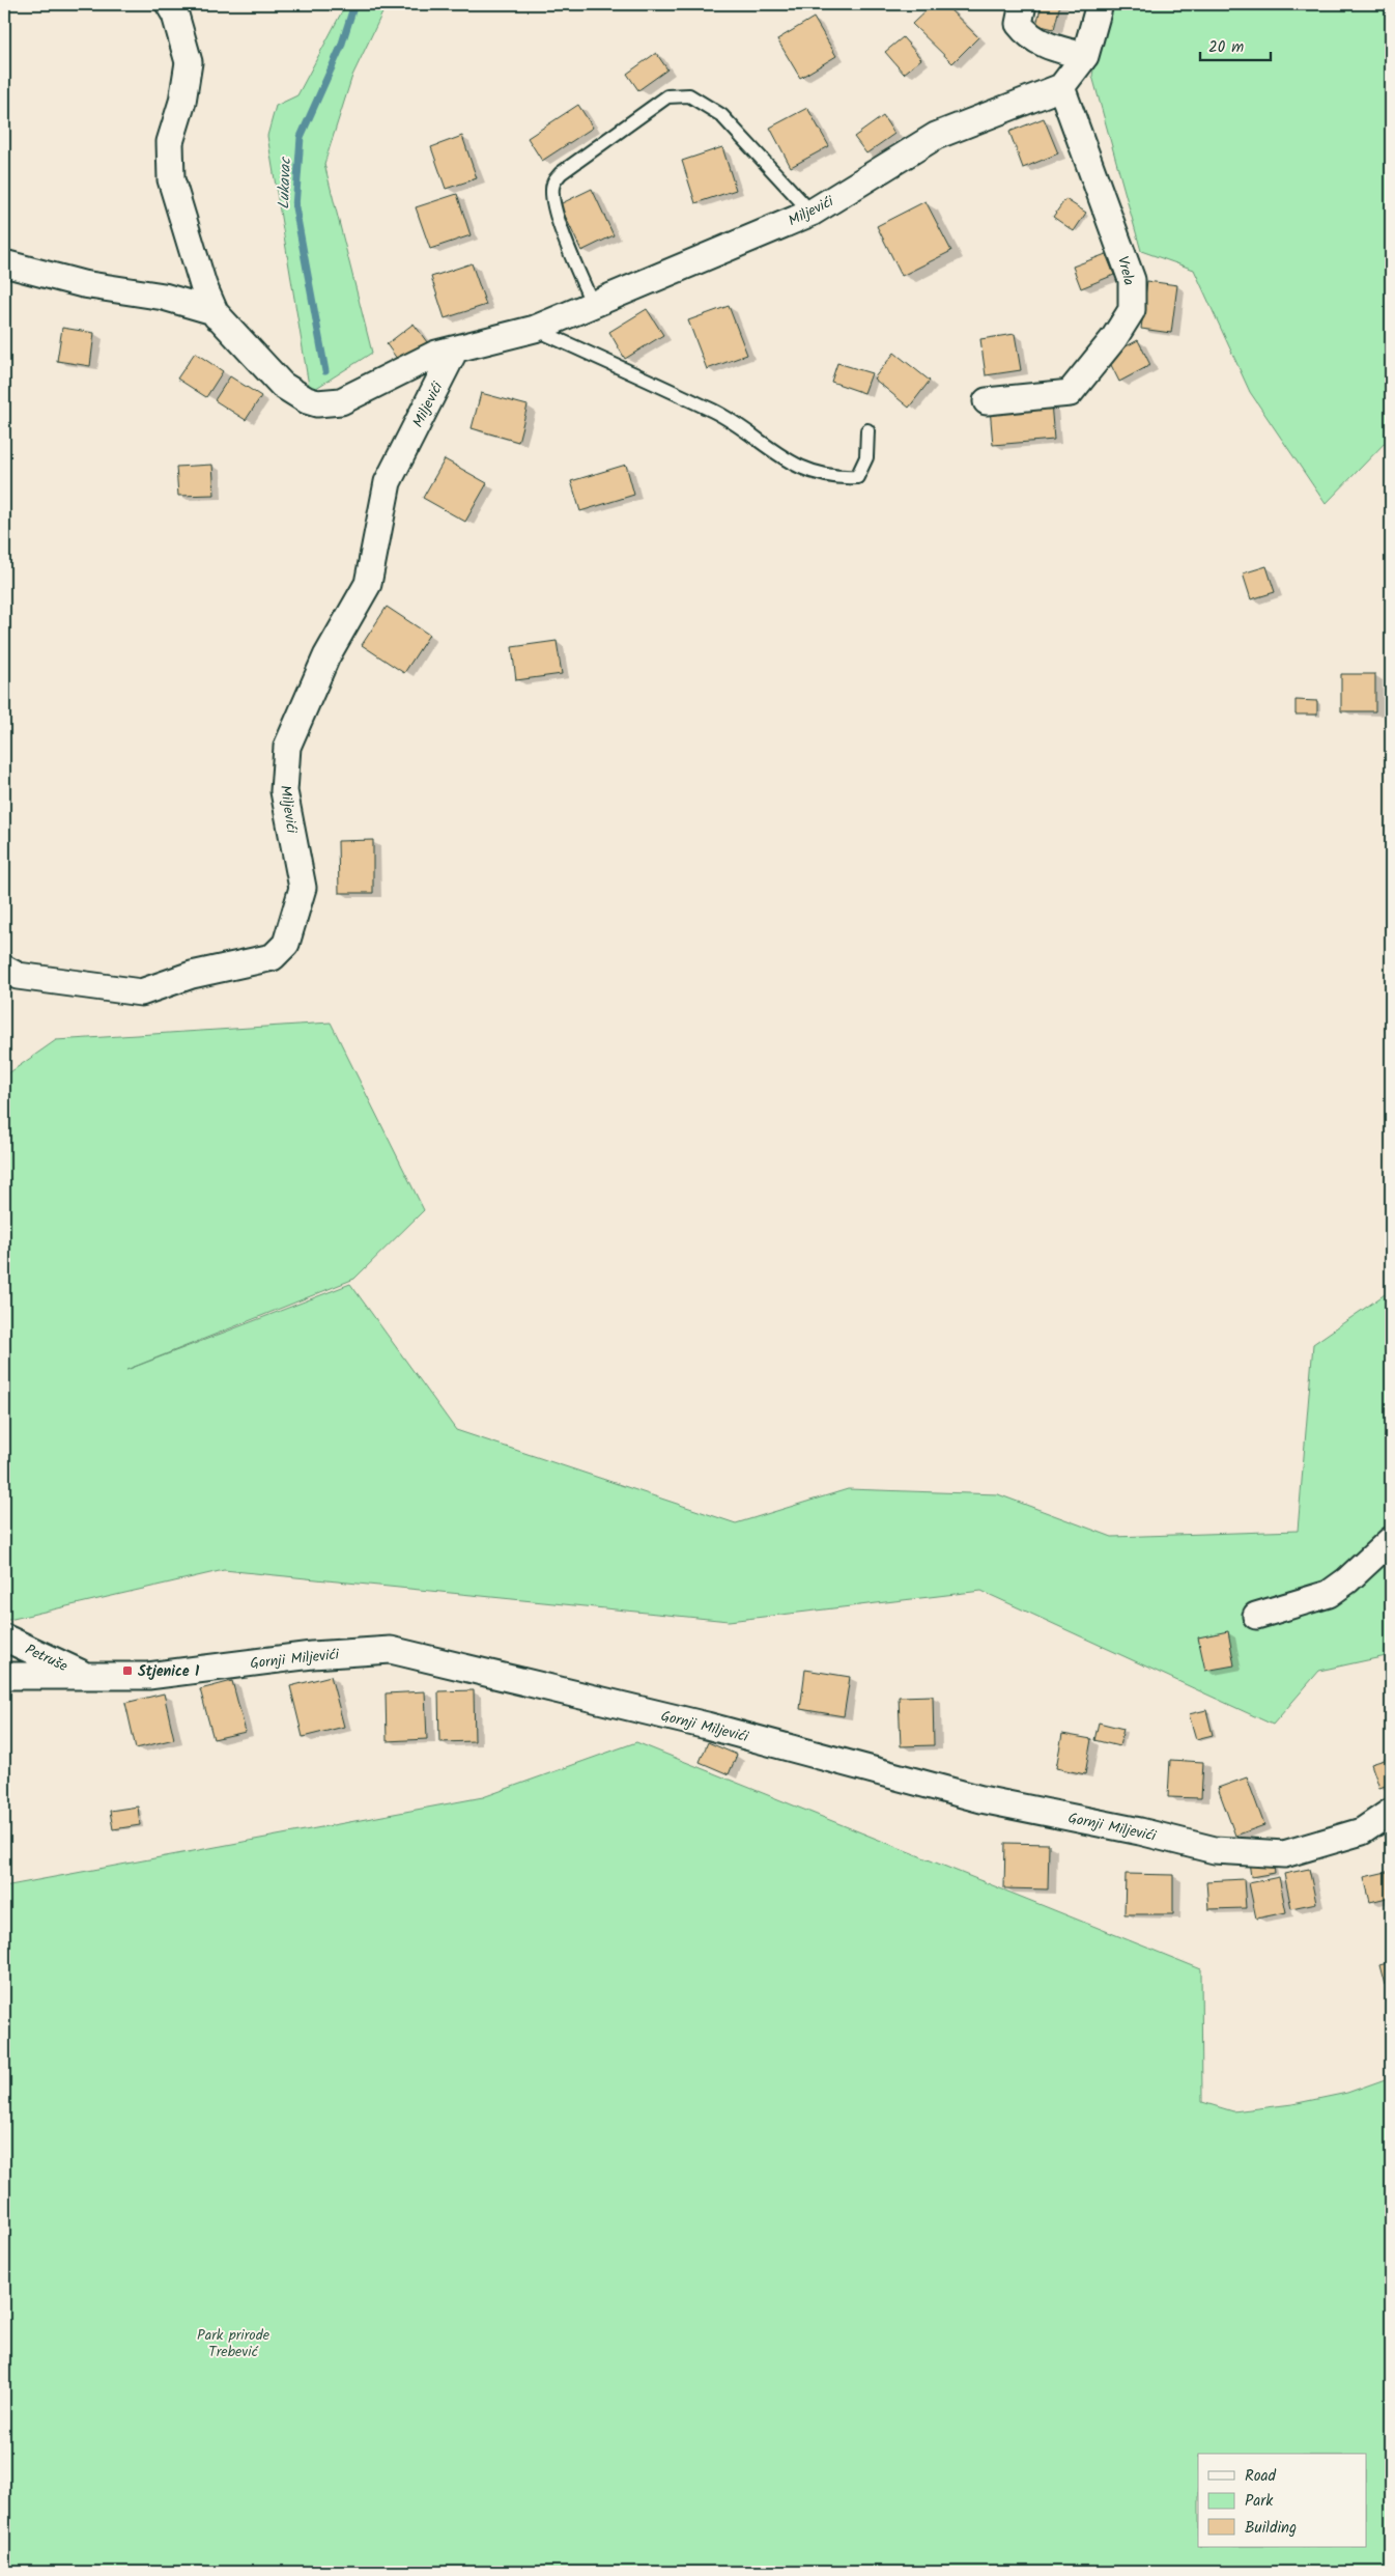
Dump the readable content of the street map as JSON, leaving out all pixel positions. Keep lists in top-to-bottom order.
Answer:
{
  "streets": {
    "street": [
      "Miljevići",
      "Vrela",
      "Petruše",
      "Gornji Miljevići"
    ]
  },
  "crossings": [
    ["Miljevići", "Vrela"],
    ["Petruše", "Gornji Miljevići"]
  ],
  "water": ["Lukavac"],
  "parks": ["Park prirode Trebević"],
  "places": {
    "transit": ["Stjenice 1"]
  },
  "legend": ["Road", "Park", "Building"],
  "scale_bar": "20 m"
}
